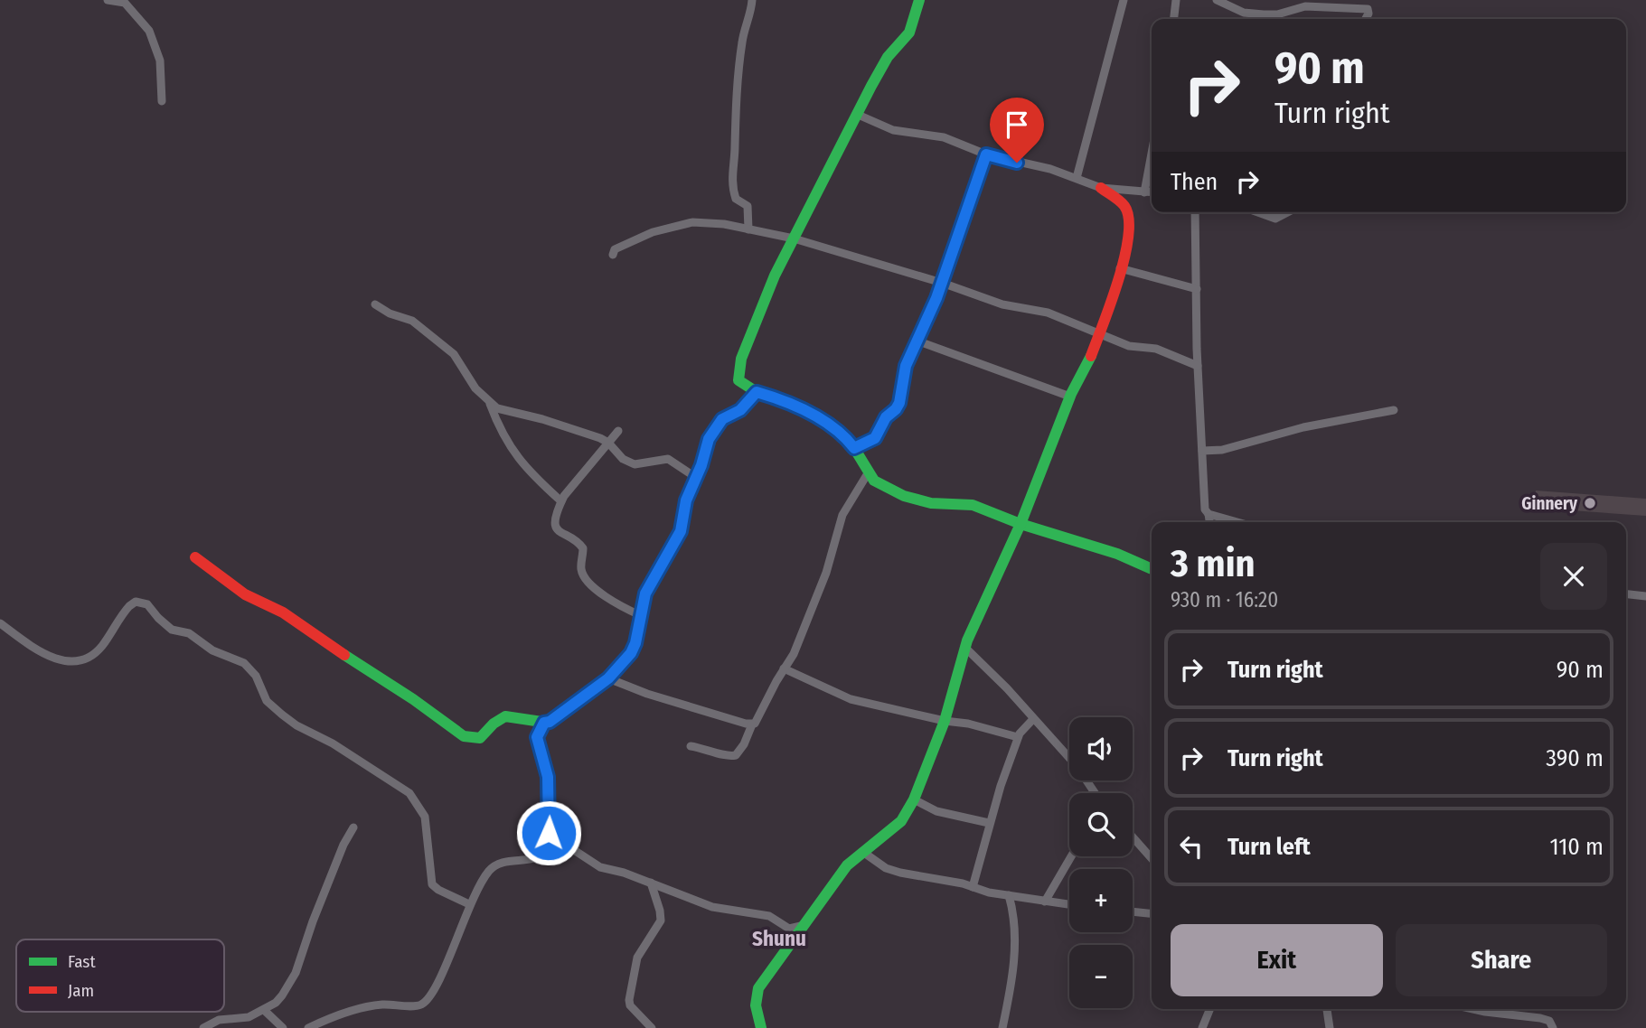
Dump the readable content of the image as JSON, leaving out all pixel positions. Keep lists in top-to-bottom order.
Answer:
{
  "districts": ["Shunu"],
  "places": ["Ginnery"],
  "legend": ["Fast", "Jam"],
  "page": {
    "turn": ["90 m", "Turn right"],
    "then": "Then",
    "heading": ["3 min", "930 m · 16:20"],
    "list": [
      {
        "name": "Turn right",
        "value": "90 m"
      },
      {
        "name": "Turn right",
        "value": "390 m"
      },
      {
        "name": "Turn left",
        "value": "110 m"
      }
    ],
    "map_buttons": ["+", "−"],
    "buttons": ["Exit", "Share"]
  }
}
